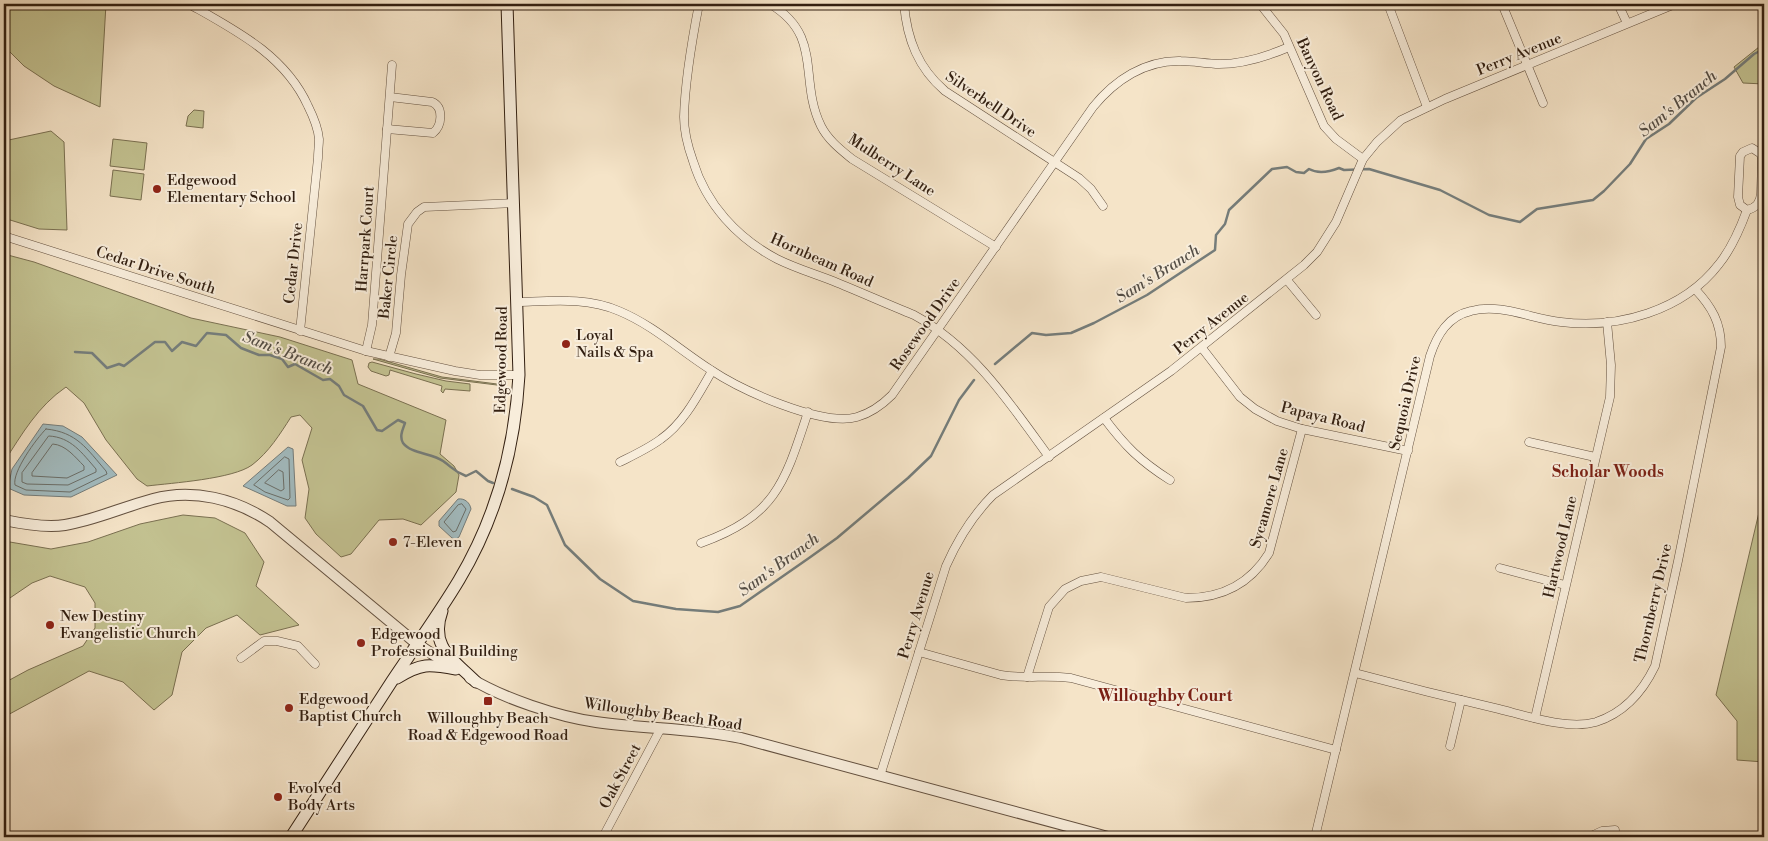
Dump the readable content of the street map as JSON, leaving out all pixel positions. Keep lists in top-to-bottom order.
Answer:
{
  "streets": {
    "main road": ["Edgewood Road"],
    "street": [
      "Perry Avenue",
      "Banyon Road",
      "Silverbell Drive",
      "Mulberry Lane",
      "Harrpark Court",
      "Hornbeam Road",
      "Cedar Drive",
      "Cedar Drive South",
      "Baker Circle",
      "Rosewood Drive",
      "Sequoia Drive",
      "Papaya Road",
      "Sycamore Lane",
      "Hartwood Lane",
      "Thornberry Drive",
      "Willoughby Beach Road",
      "Oak Street"
    ]
  },
  "crossings": [
    ["Perry Avenue", "Banyon Road"],
    ["Perry Avenue", "Hornbeam Road"],
    ["Perry Avenue", "Papaya Road"],
    ["Perry Avenue", "Willoughby Beach Road"],
    ["Banyon Road", "Rosewood Drive"],
    ["Silverbell Drive", "Rosewood Drive"],
    ["Mulberry Lane", "Rosewood Drive"],
    ["Hornbeam Road", "Rosewood Drive"],
    ["Cedar Drive", "Cedar Drive South"],
    ["Baker Circle", "Edgewood Road"],
    ["Rosewood Drive", "Edgewood Road"],
    ["Edgewood Road", "Willoughby Beach Road"],
    ["Sequoia Drive", "Papaya Road"],
    ["Sequoia Drive", "Hartwood Lane"],
    ["Sequoia Drive", "Thornberry Drive"],
    ["Papaya Road", "Sycamore Lane"],
    ["Hartwood Lane", "Thornberry Drive"],
    ["Willoughby Beach Road", "Oak Street"]
  ],
  "districts": ["Scholar Woods", "Willoughby Court"],
  "water": ["Sam's Branch"],
  "places": {
    "other": [
      "Edgewood Elementary School",
      "Loyal Nails & Spa",
      "7-Eleven",
      "New Destiny Evangelistic Church",
      "Edgewood Professional Building",
      "Edgewood Baptist Church",
      "Evolved Body Arts"
    ],
    "transit": ["Willoughby Beach Road & Edgewood Road"]
  }
}
